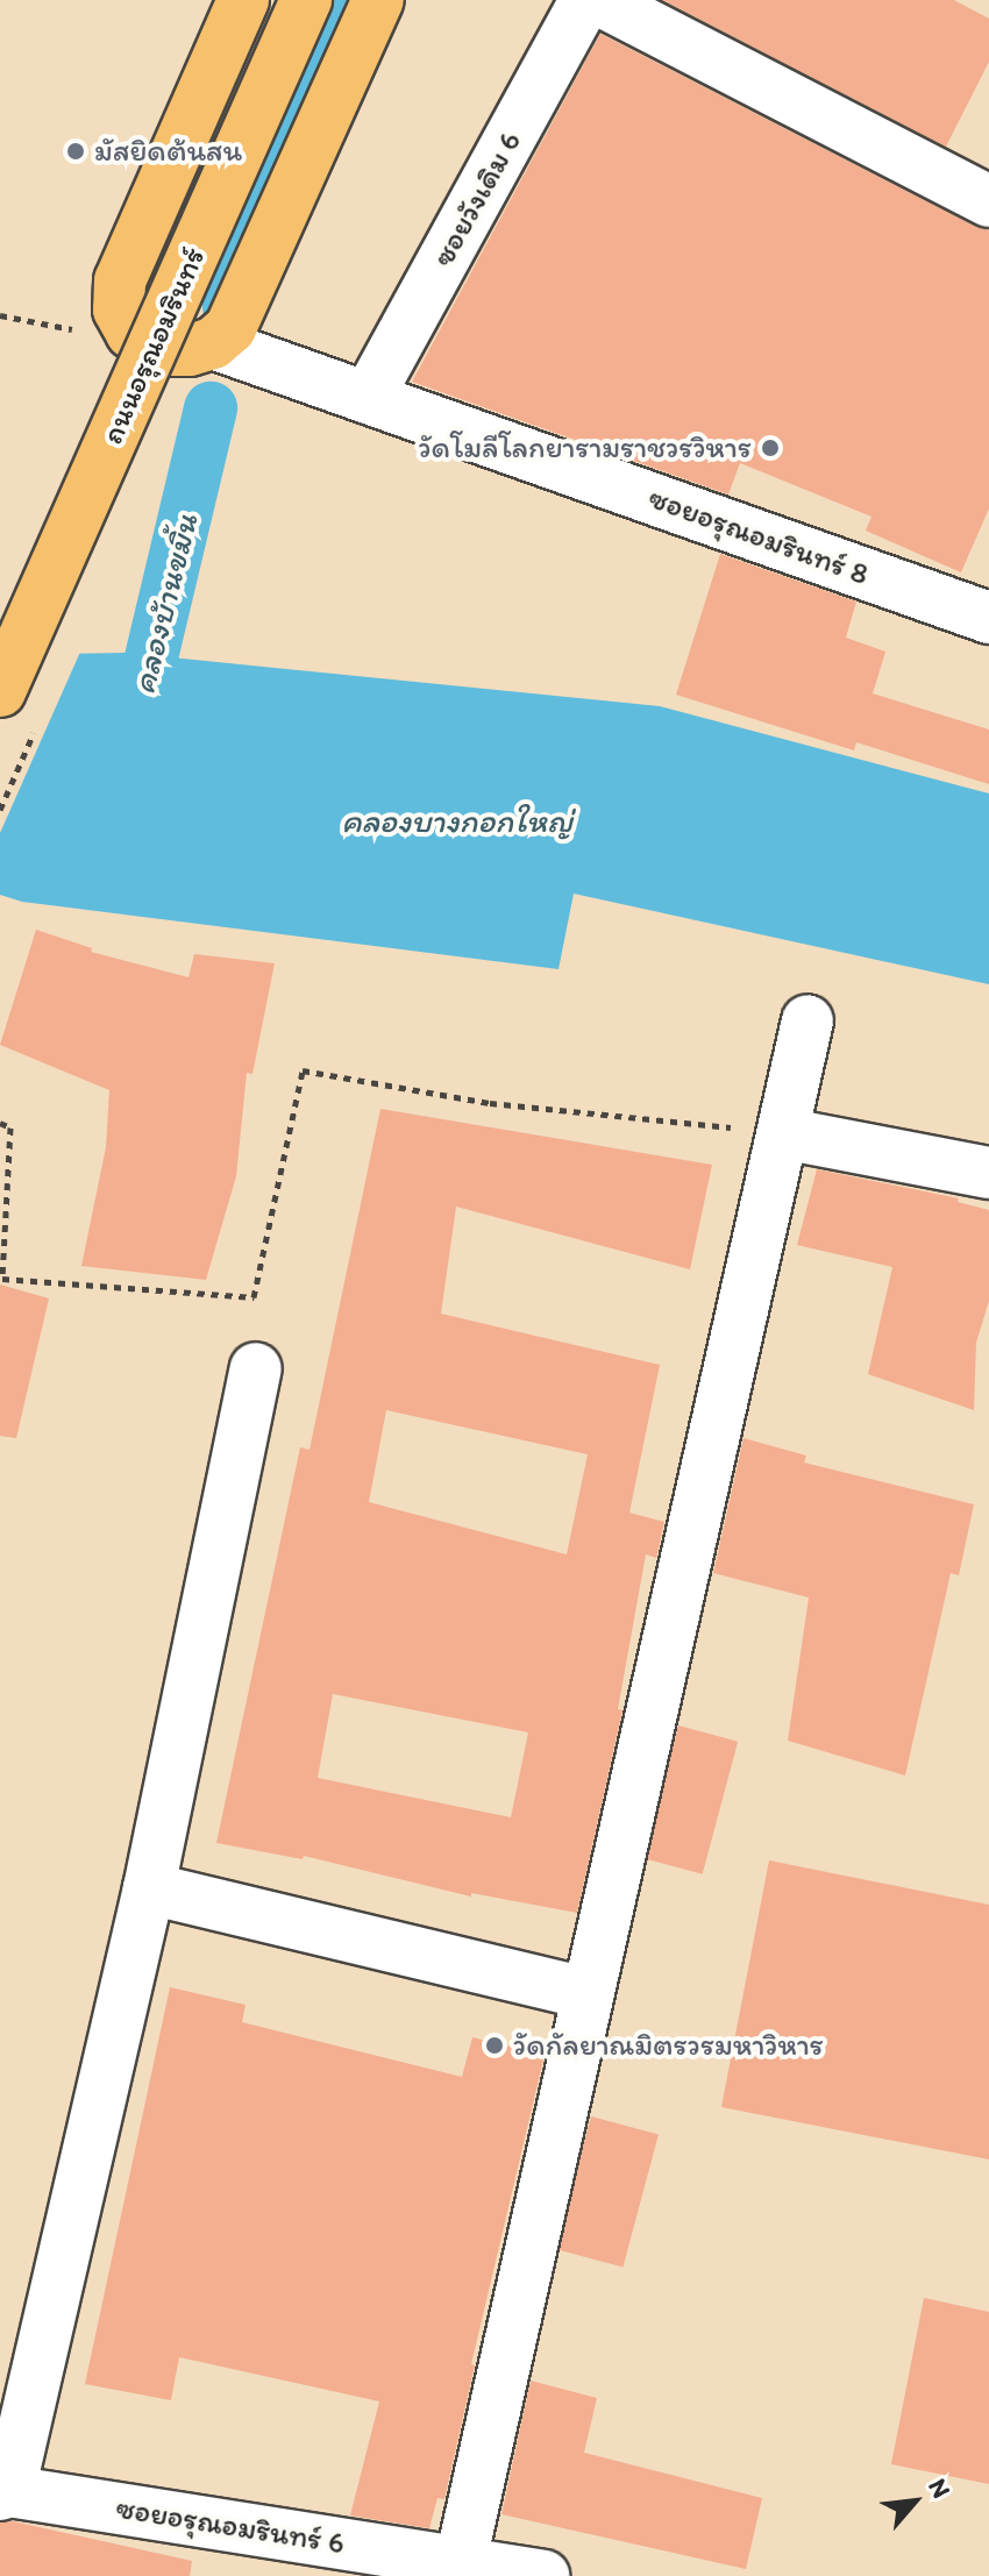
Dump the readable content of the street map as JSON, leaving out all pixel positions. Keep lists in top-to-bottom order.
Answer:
{
  "streets": {
    "main road": ["ถนนอรุณอมรินทร์"],
    "street": ["ซอยวังเดิม 6", "ซอยอรุณอมรินทร์ 8", "ซอยอรุณอมรินทร์ 6"]
  },
  "crossings": [
    ["ซอยวังเดิม 6", "ซอยอรุณอมรินทร์ 8"]
  ],
  "water": ["คลองบ้านขมิ้น", "คลองบางกอกใหญ่"],
  "places": ["มัสยิดต้นสน", "วัดโมลีโลกยารามราชวรวิหาร", "วัดกัลยาณมิตรวรมหาวิหาร"],
  "north": "top right"
}
